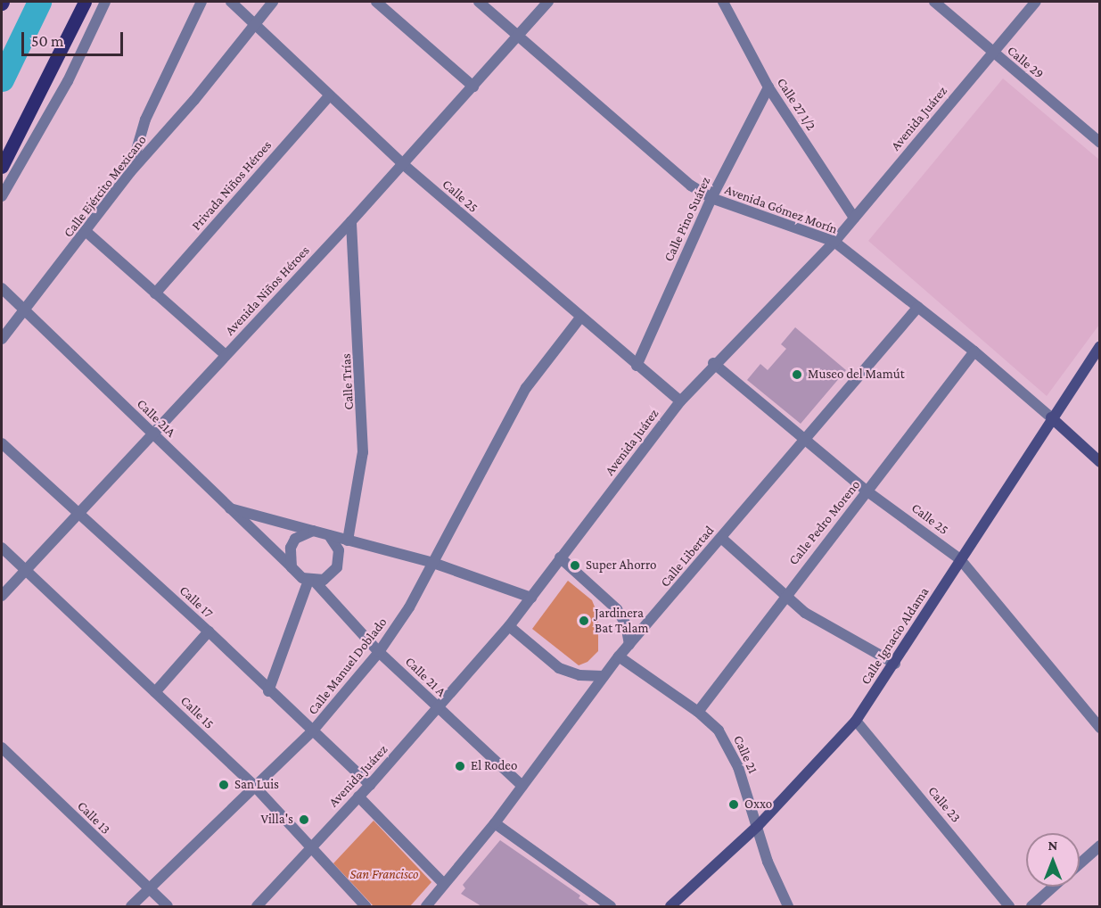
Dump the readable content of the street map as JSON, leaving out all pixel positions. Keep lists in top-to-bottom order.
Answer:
{
  "streets": {
    "main road": ["Avenida Gómez Morín", "Calle Ignacio Aldama"],
    "street": [
      "Calle 29",
      "Calle 27 1/2",
      "Avenida Juárez",
      "Privada Niños Héroes",
      "Calle Ejército Mexicano",
      "Calle 25",
      "Calle Pino Suárez",
      "Avenida Niños Héroes",
      "Calle Trías",
      "Calle 21A",
      "Calle Pedro Moreno",
      "Calle Libertad",
      "Calle 17",
      "Calle Manuel Doblado",
      "Calle 21 A",
      "Calle 15",
      "Calle 21",
      "Calle 23",
      "Calle 13"
    ]
  },
  "crossings": [
    ["Calle 29", "Avenida Juárez"],
    ["Calle 27 1/2", "Avenida Juárez"],
    ["Calle 27 1/2", "Calle Pino Suárez"],
    ["Avenida Juárez", "Calle 25"],
    ["Avenida Juárez", "Avenida Gómez Morín"],
    ["Avenida Juárez", "Calle 17"],
    ["Avenida Juárez", "Calle 21 A"],
    ["Avenida Juárez", "Calle 15"],
    ["Privada Niños Héroes", "Calle 25"],
    ["Calle Ejército Mexicano", "Calle 25"],
    ["Calle Ejército Mexicano", "Calle 21A"],
    ["Calle 25", "Calle Pino Suárez"],
    ["Calle 25", "Avenida Niños Héroes"],
    ["Calle 25", "Calle Pedro Moreno"],
    ["Calle 25", "Calle Libertad"],
    ["Calle 25", "Calle Ignacio Aldama"],
    ["Calle 25", "Calle Manuel Doblado"],
    ["Avenida Gómez Morín", "Calle Pino Suárez"],
    ["Avenida Gómez Morín", "Avenida Niños Héroes"],
    ["Avenida Gómez Morín", "Calle Pedro Moreno"],
    ["Avenida Gómez Morín", "Calle Libertad"],
    ["Avenida Gómez Morín", "Calle Ignacio Aldama"],
    ["Avenida Niños Héroes", "Calle Trías"],
    ["Avenida Niños Héroes", "Calle 21A"],
    ["Avenida Niños Héroes", "Calle 17"],
    ["Avenida Niños Héroes", "Calle 15"],
    ["Calle 21A", "Calle 21 A"],
    ["Calle Pedro Moreno", "Calle 21"],
    ["Calle Libertad", "Calle 21 A"],
    ["Calle Libertad", "Calle 21"],
    ["Calle 17", "Calle Manuel Doblado"],
    ["Calle Ignacio Aldama", "Calle 21"],
    ["Calle Ignacio Aldama", "Calle 23"],
    ["Calle Manuel Doblado", "Calle 21 A"],
    ["Calle Manuel Doblado", "Calle 15"],
    ["Calle Manuel Doblado", "Calle 13"]
  ],
  "parks": ["San Francisco"],
  "places": [
    "Museo del Mamút",
    "Super Ahorro",
    "Jardinera Bat Talam",
    "El Rodeo",
    "San Luis",
    "Oxxo",
    "Villa's"
  ],
  "scale_bar": "50 m",
  "north": "top"
}
